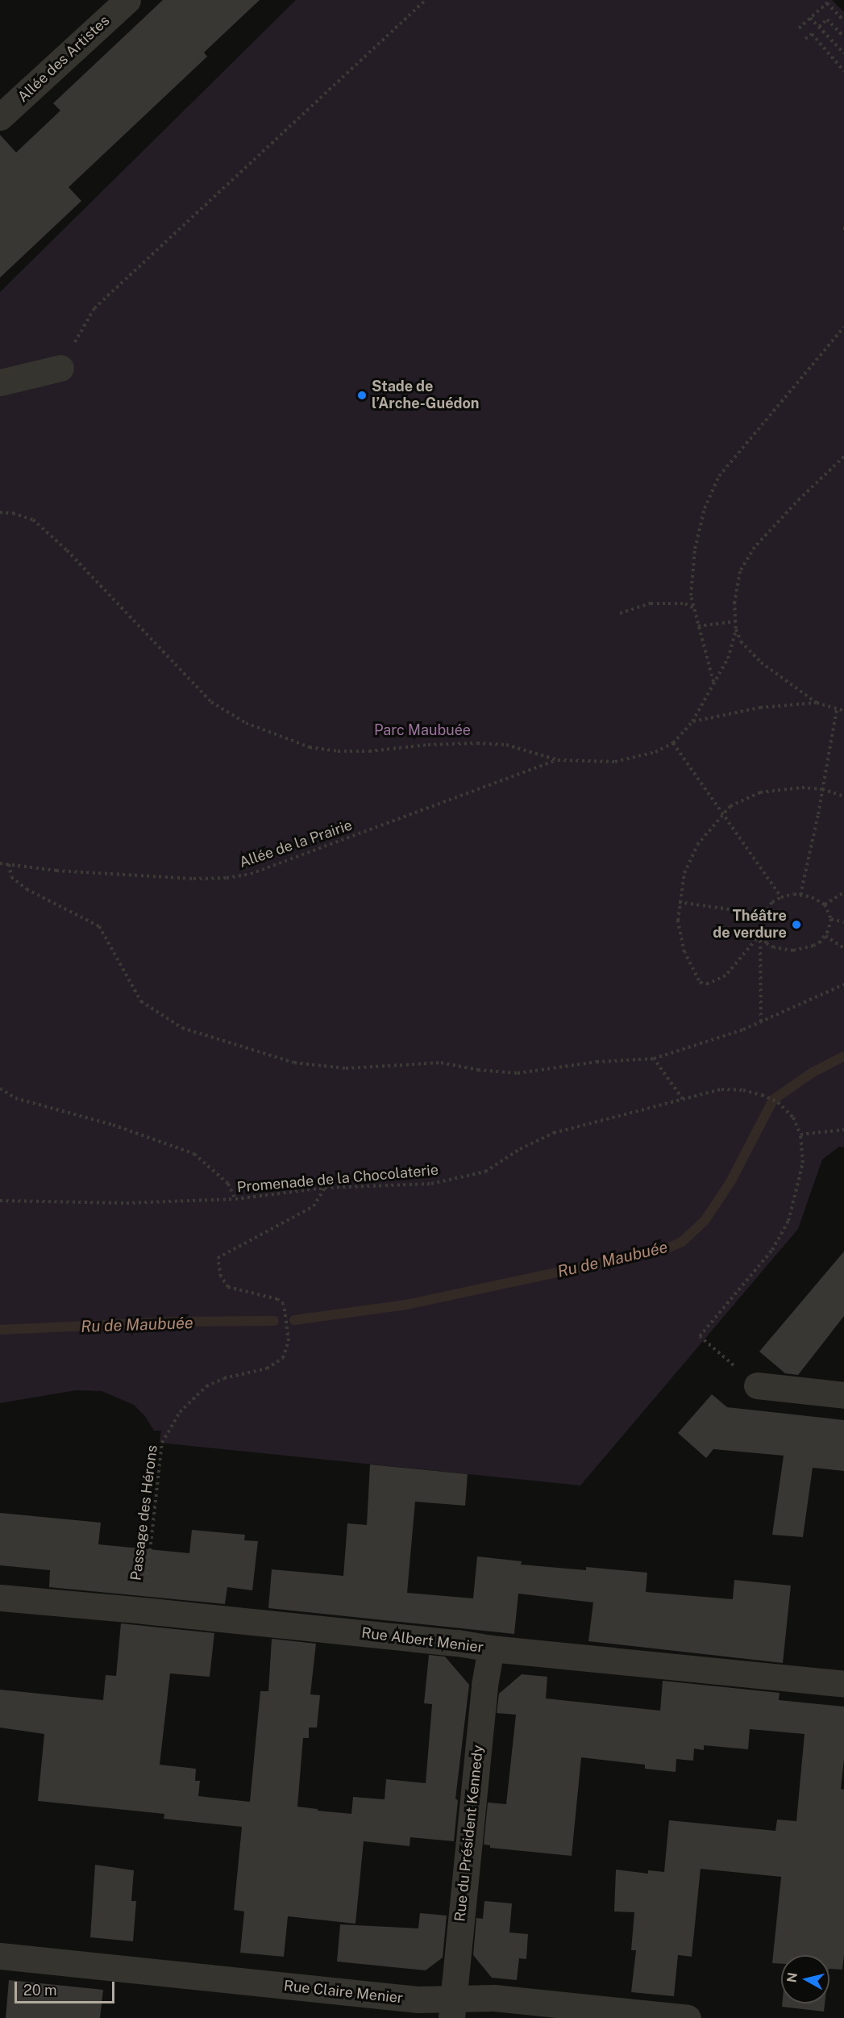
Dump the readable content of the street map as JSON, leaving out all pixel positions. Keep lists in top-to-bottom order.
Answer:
{
  "streets": {
    "street": [
      "Allée des Artistes",
      "Rue Albert Menier",
      "Rue du Président Kennedy",
      "Rue Claire Menier"
    ],
    "path": ["Allée de la Prairie", "Promenade de la Chocolaterie", "Passage des Hérons"]
  },
  "crossings": [
    ["Promenade de la Chocolaterie", "Passage des Hérons"],
    ["Passage des Hérons", "Rue Albert Menier"],
    ["Rue Albert Menier", "Rue du Président Kennedy"],
    ["Rue du Président Kennedy", "Rue Claire Menier"]
  ],
  "water": ["Ru de Maubuée"],
  "parks": ["Parc Maubuée"],
  "places": ["Stade de l’Arche-Guédon", "Théâtre de verdure"],
  "scale_bar": "20 m",
  "north": "left"
}
